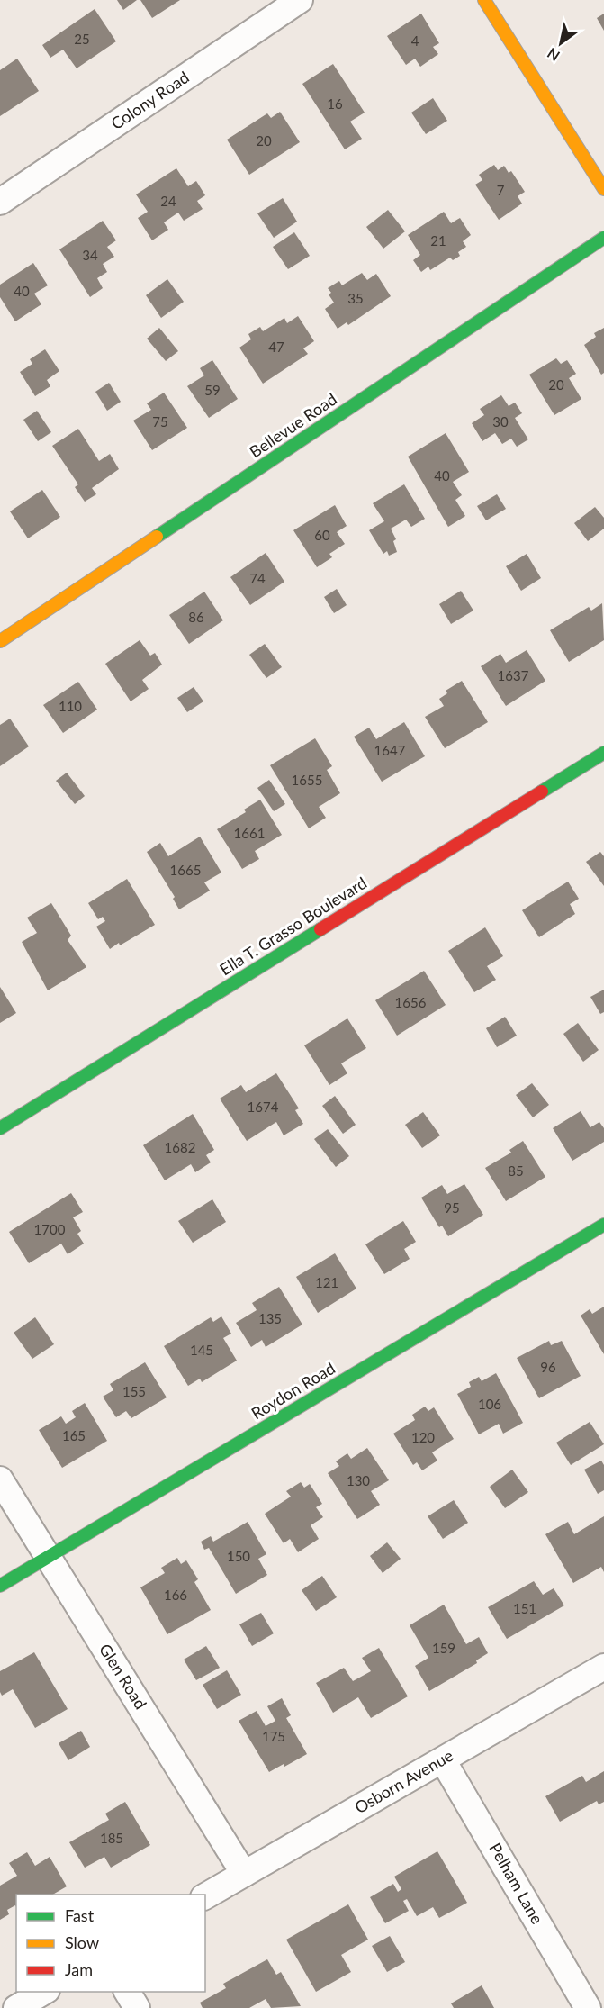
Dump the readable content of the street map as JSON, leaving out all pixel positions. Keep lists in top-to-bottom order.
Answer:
{
  "streets": {
    "street": [
      "Colony Road",
      "Bellevue Road",
      "Ella T. Grasso Boulevard",
      "Roydon Road",
      "Glen Road",
      "Osborn Avenue",
      "Pelham Lane"
    ]
  },
  "crossings": [
    ["Roydon Road", "Glen Road"],
    ["Glen Road", "Osborn Avenue"],
    ["Osborn Avenue", "Pelham Lane"]
  ],
  "house_numbers": [
    "25",
    "4",
    "16",
    "20",
    "7",
    "24",
    "21",
    "34",
    "40",
    "35",
    "47",
    "20",
    "59",
    "75",
    "30",
    "40",
    "60",
    "74",
    "86",
    "1637",
    "110",
    "1647",
    "1655",
    "1661",
    "1665",
    "1656",
    "1674",
    "1682",
    "85",
    "95",
    "1700",
    "121",
    "135",
    "145",
    "96",
    "155",
    "106",
    "165",
    "120",
    "130",
    "150",
    "166",
    "151",
    "159",
    "175",
    "185"
  ],
  "legend": ["Fast", "Slow", "Jam"],
  "north": "bottom left"
}
